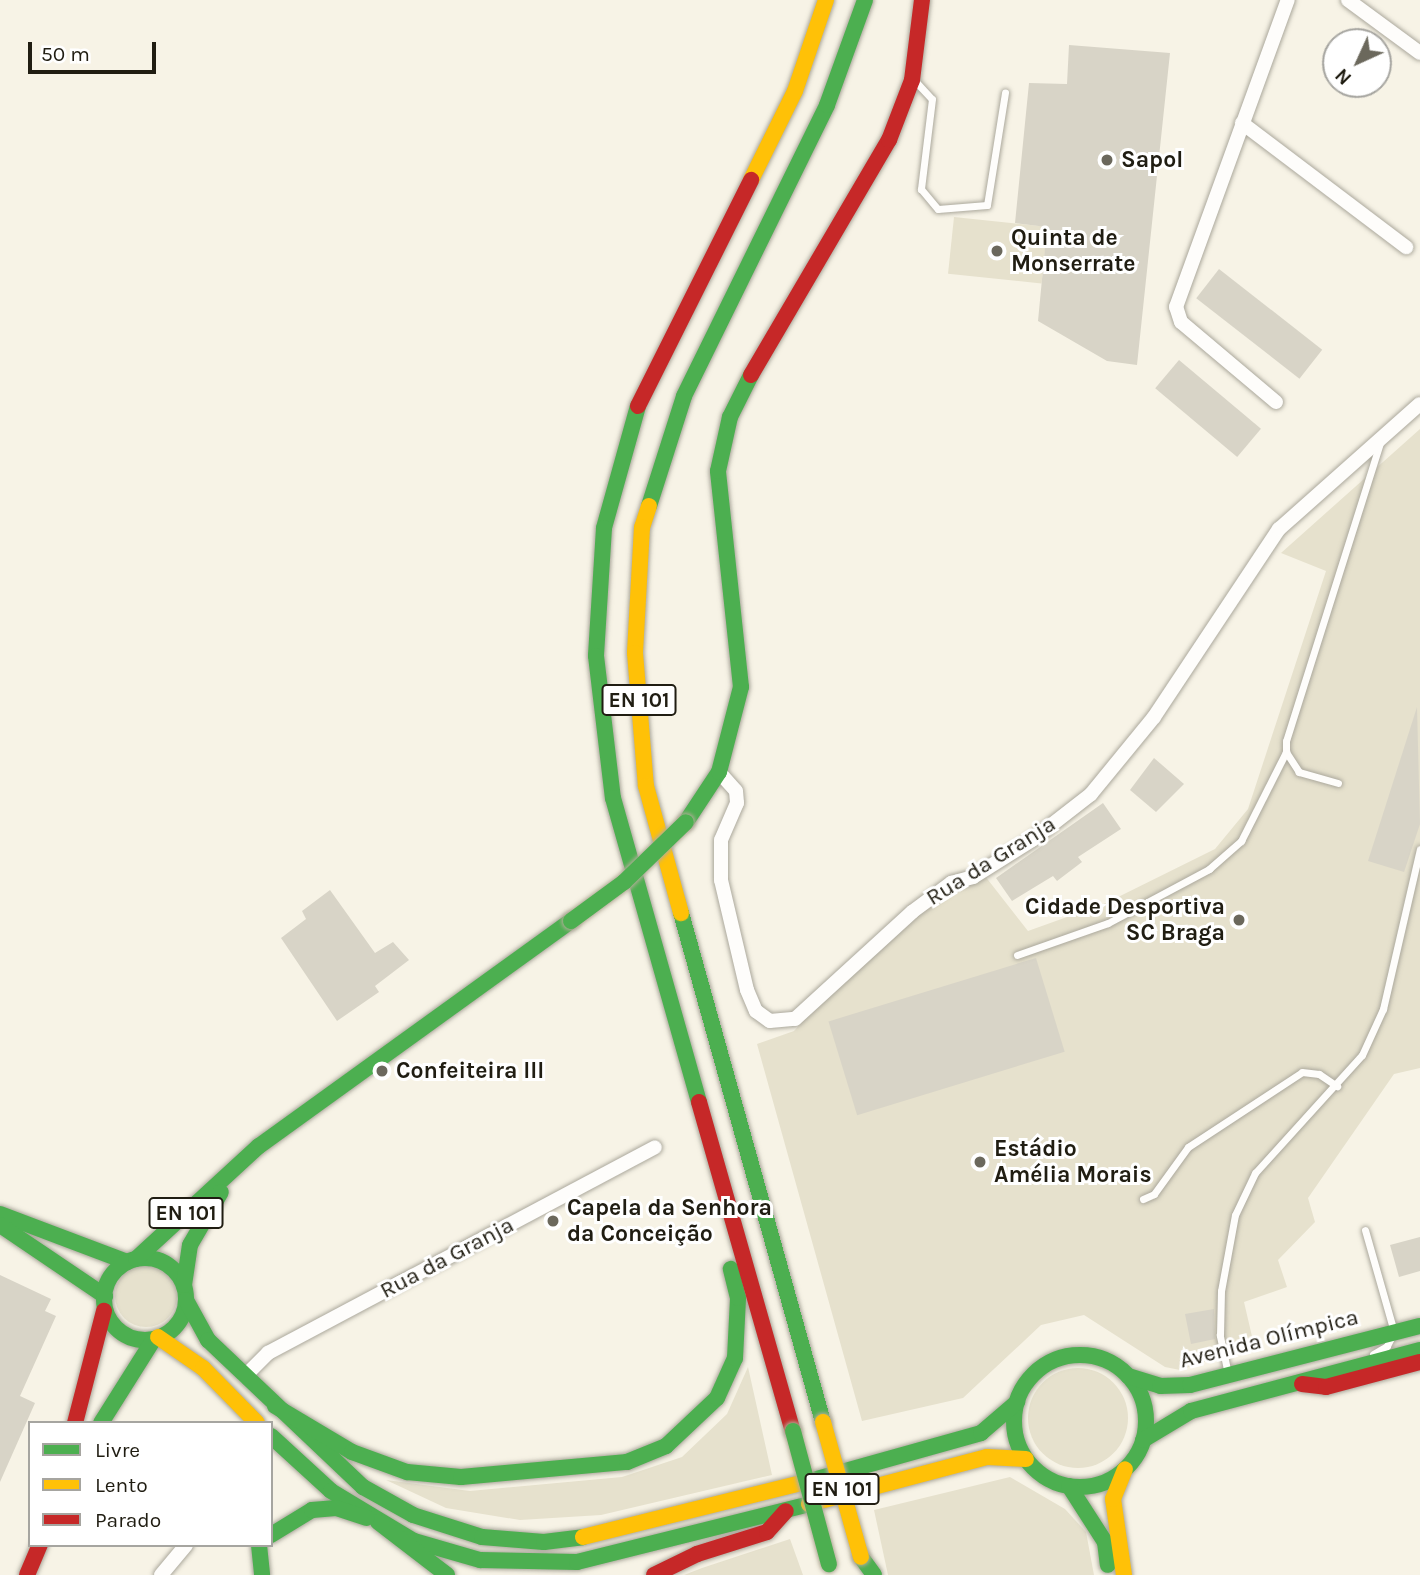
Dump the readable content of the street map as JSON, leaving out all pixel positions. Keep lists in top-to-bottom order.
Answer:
{
  "streets": {
    "main road": ["EN 101", "Avenida Olímpica"],
    "street": ["Rua da Granja"]
  },
  "crossings": [
    ["EN 101", "Rua da Granja"]
  ],
  "places": [
    "Sapol",
    "Quinta de Monserrate",
    "Cidade Desportiva SC Braga",
    "Confeiteira III",
    "Estádio Amélia Morais",
    "Capela da Senhora da Conceição"
  ],
  "legend": ["Livre", "Lento", "Parado"],
  "scale_bar": "50 m",
  "north": "bottom left"
}
